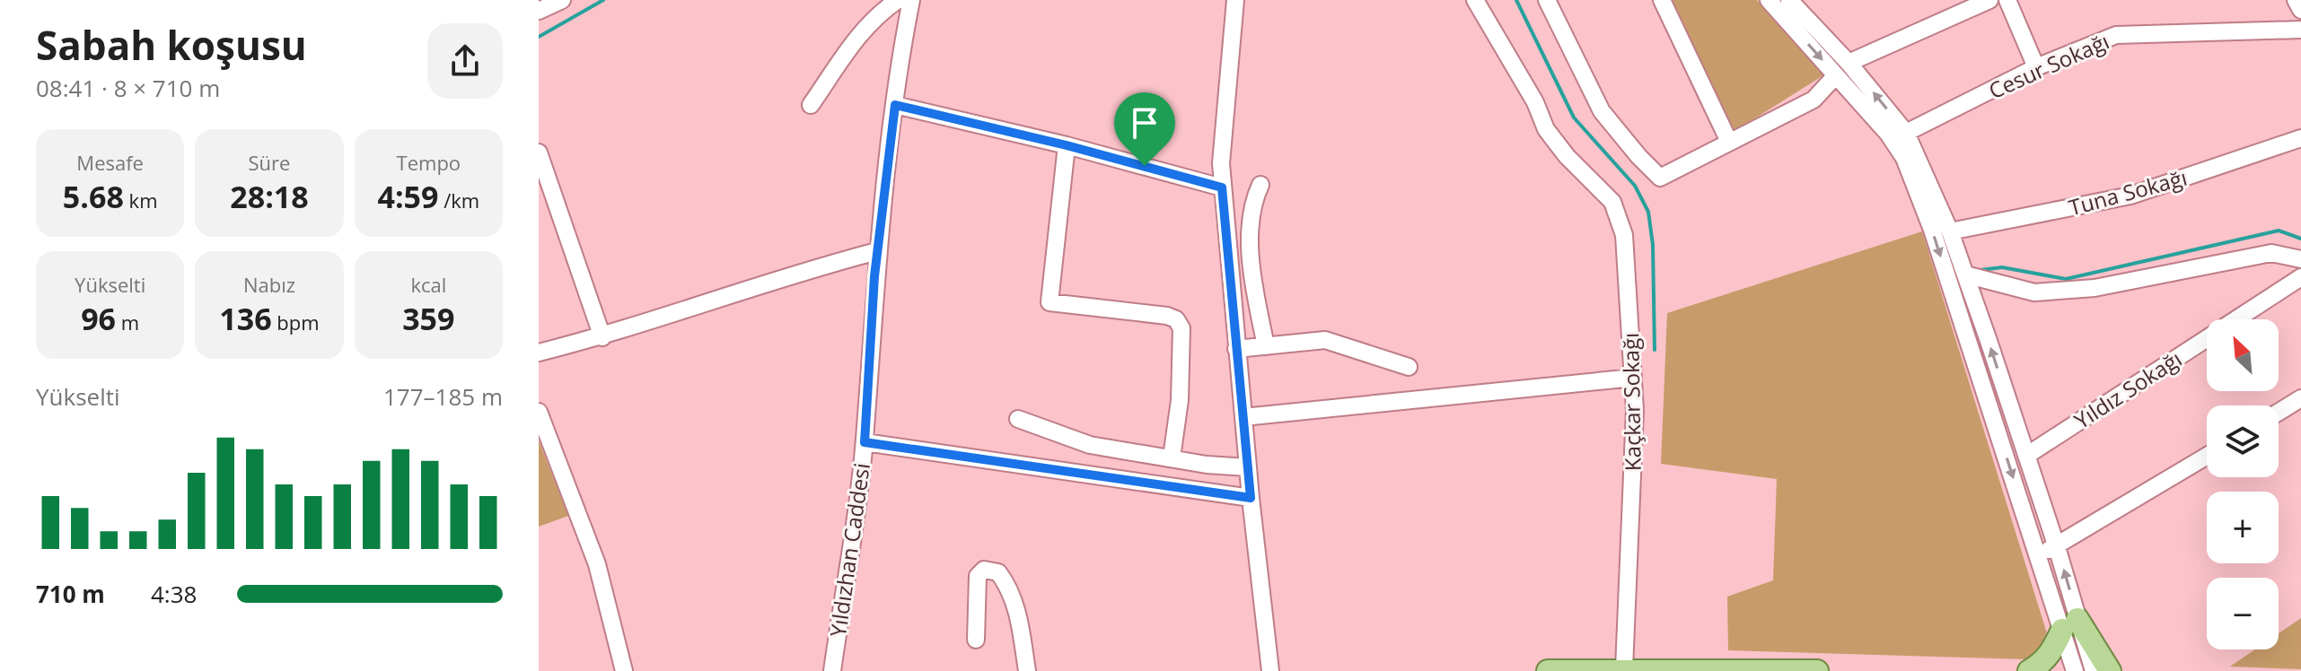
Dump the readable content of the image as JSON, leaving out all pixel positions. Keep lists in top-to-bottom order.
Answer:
{
  "streets": {
    "street": [
      "Cesur Sokağı",
      "Tuna Sokağı",
      "Yıldız Sokağı",
      "Kaçkar Sokağı",
      "Yıldızhan Caddesi"
    ]
  },
  "north": "top left",
  "page": {
    "heading": ["Sabah koşusu", "08:41 · 8 × 710 m"],
    "stats": [
      ["Mesafe", "5.68 km"],
      ["Süre", "28:18"],
      ["Tempo", "4:59 /km"],
      ["Yükselti", "96 m"],
      ["Nabız", "136 bpm"],
      ["kcal", "359"]
    ],
    "map_buttons": ["+", "−"],
    "chart": ["Yükselti", "177–185 m"],
    "list": [
      {
        "name": "710 m",
        "note": "4:38"
      }
    ]
  }
}
